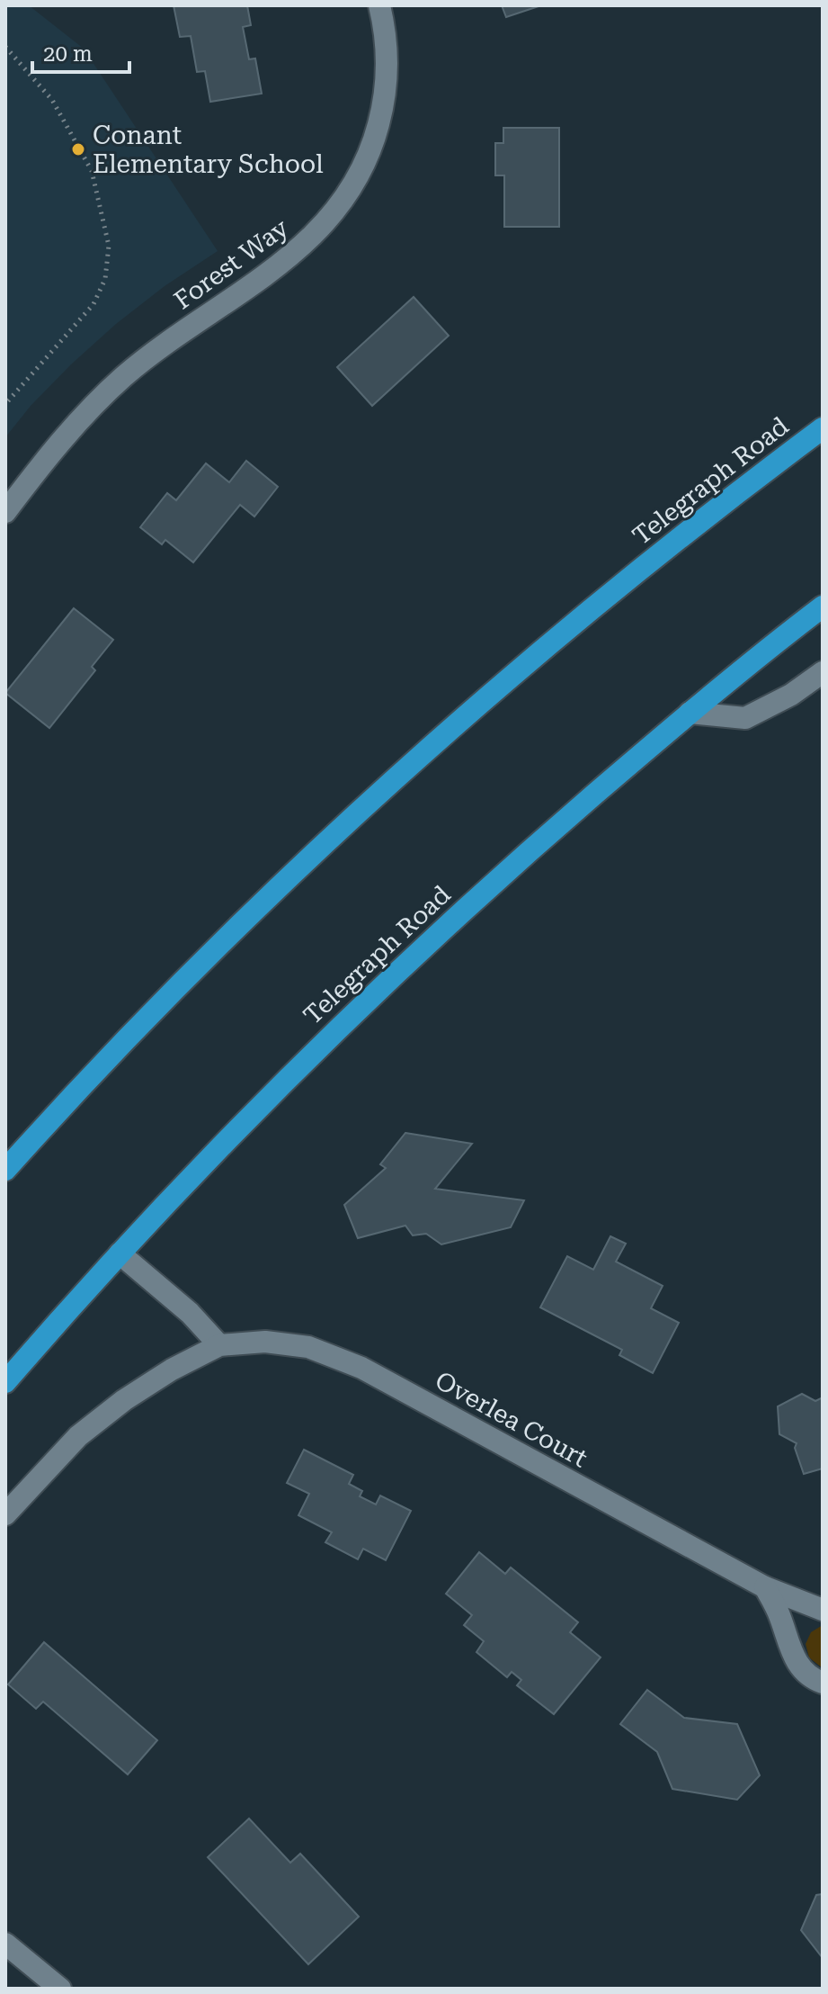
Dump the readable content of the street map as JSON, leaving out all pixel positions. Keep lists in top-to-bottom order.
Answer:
{
  "streets": {
    "highway": ["Telegraph Road"],
    "street": ["Forest Way", "Overlea Court"]
  },
  "places": ["Conant Elementary School"],
  "scale_bar": "20 m"
}
